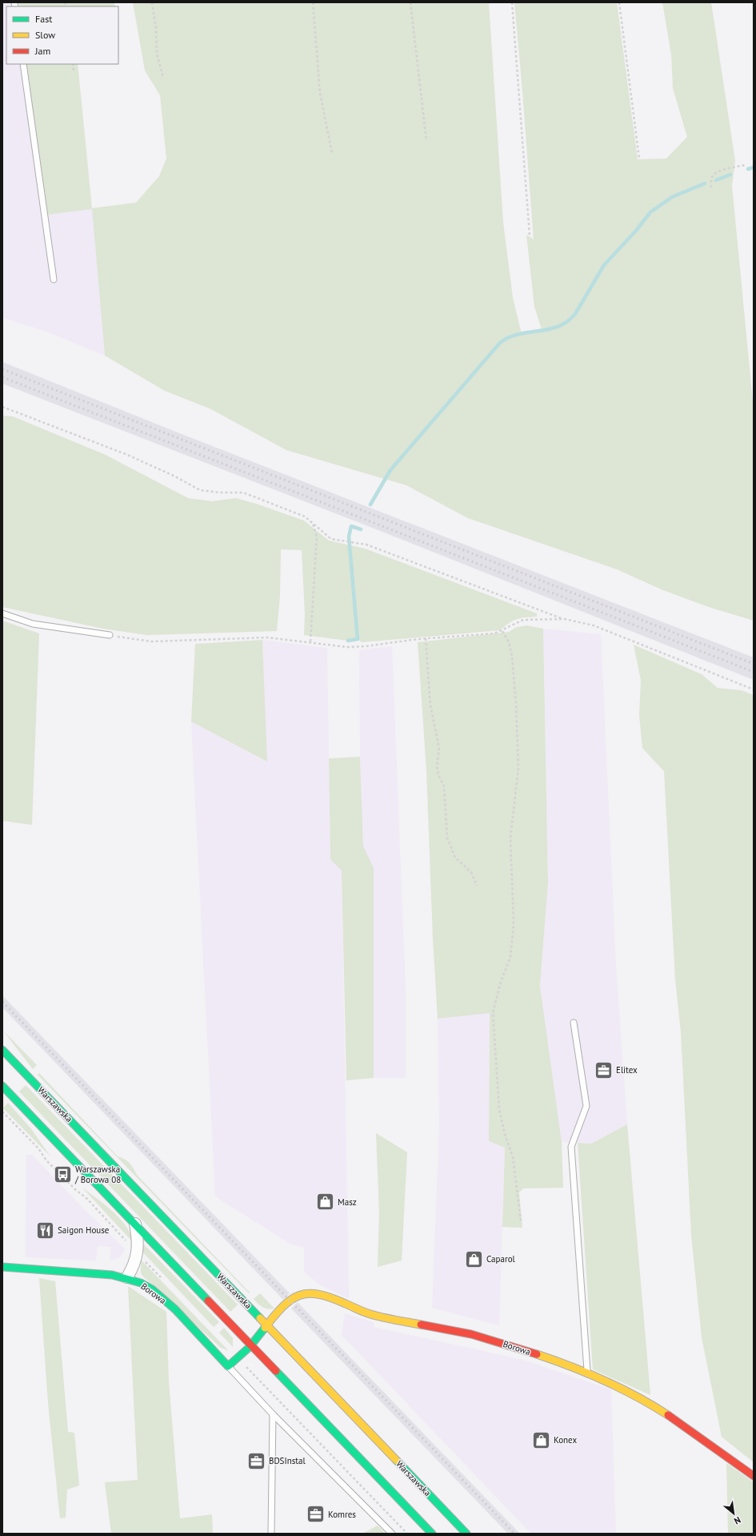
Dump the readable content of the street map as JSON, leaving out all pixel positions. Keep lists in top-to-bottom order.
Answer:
{
  "streets": {
    "main road": ["Warszawska", "Borowa"]
  },
  "crossings": [
    ["Warszawska", "Borowa"]
  ],
  "places": {
    "office": ["Elitex", "BDSInstal", "Komres"],
    "bus stop": ["Warszawska / Borowa 08"],
    "shop": ["Masz", "Caparol", "Konex"],
    "restaurant": ["Saigon House"]
  },
  "legend": ["Fast", "Slow", "Jam"],
  "north": "bottom right"
}
